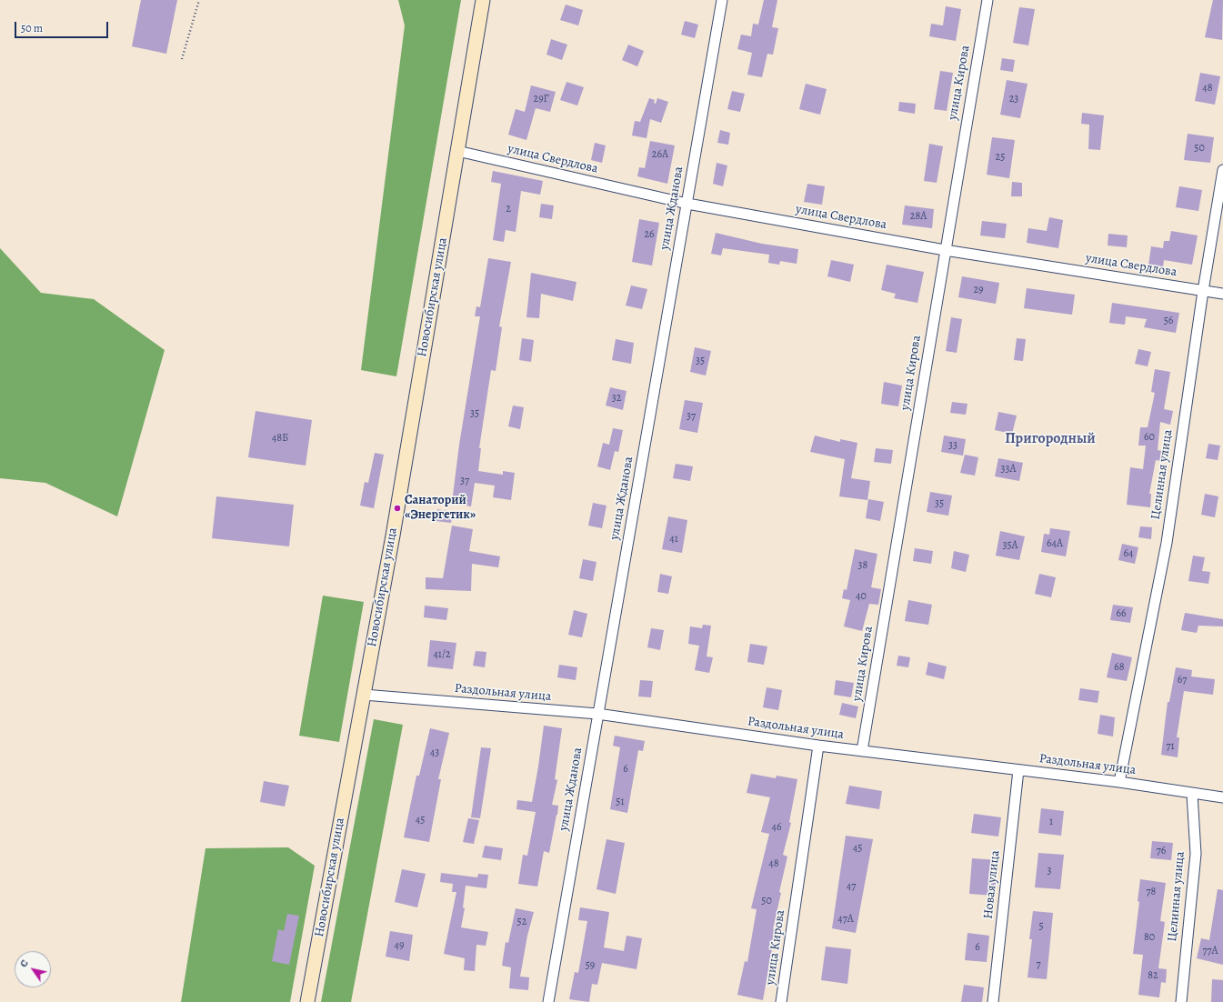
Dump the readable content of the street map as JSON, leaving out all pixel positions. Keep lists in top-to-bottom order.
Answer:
{
  "streets": {
    "street": [
      "улица Кирова",
      "улица Свердлова",
      "улица Жданова",
      "Новосибирская улица",
      "Целинная улица",
      "Раздольная улица",
      "Новая улица"
    ]
  },
  "crossings": [
    ["улица Кирова", "улица Свердлова"],
    ["улица Кирова", "Раздольная улица"],
    ["улица Свердлова", "улица Жданова"],
    ["улица Свердлова", "Новосибирская улица"],
    ["улица Свердлова", "Целинная улица"],
    ["улица Жданова", "Раздольная улица"],
    ["Новосибирская улица", "Раздольная улица"],
    ["Целинная улица", "Раздольная улица"],
    ["Раздольная улица", "Новая улица"]
  ],
  "districts": ["Пригородный"],
  "places": ["Санаторий «Энергетик»"],
  "house_numbers": [
    "48",
    "29Г",
    "23",
    "50",
    "26А",
    "25",
    "2",
    "28А",
    "26",
    "29",
    "56",
    "35",
    "32",
    "35",
    "37",
    "60",
    "48Б",
    "33",
    "33А",
    "37",
    "35",
    "41",
    "64А",
    "35А",
    "64",
    "38",
    "40",
    "66",
    "41/2",
    "68",
    "67",
    "71",
    "43",
    "6",
    "51",
    "45",
    "1",
    "46",
    "45",
    "76",
    "48",
    "3",
    "47",
    "78",
    "50",
    "47А",
    "52",
    "5",
    "80",
    "49",
    "6",
    "77А",
    "7",
    "59",
    "82"
  ],
  "scale_bar": "50 m",
  "north": "top left"
}
